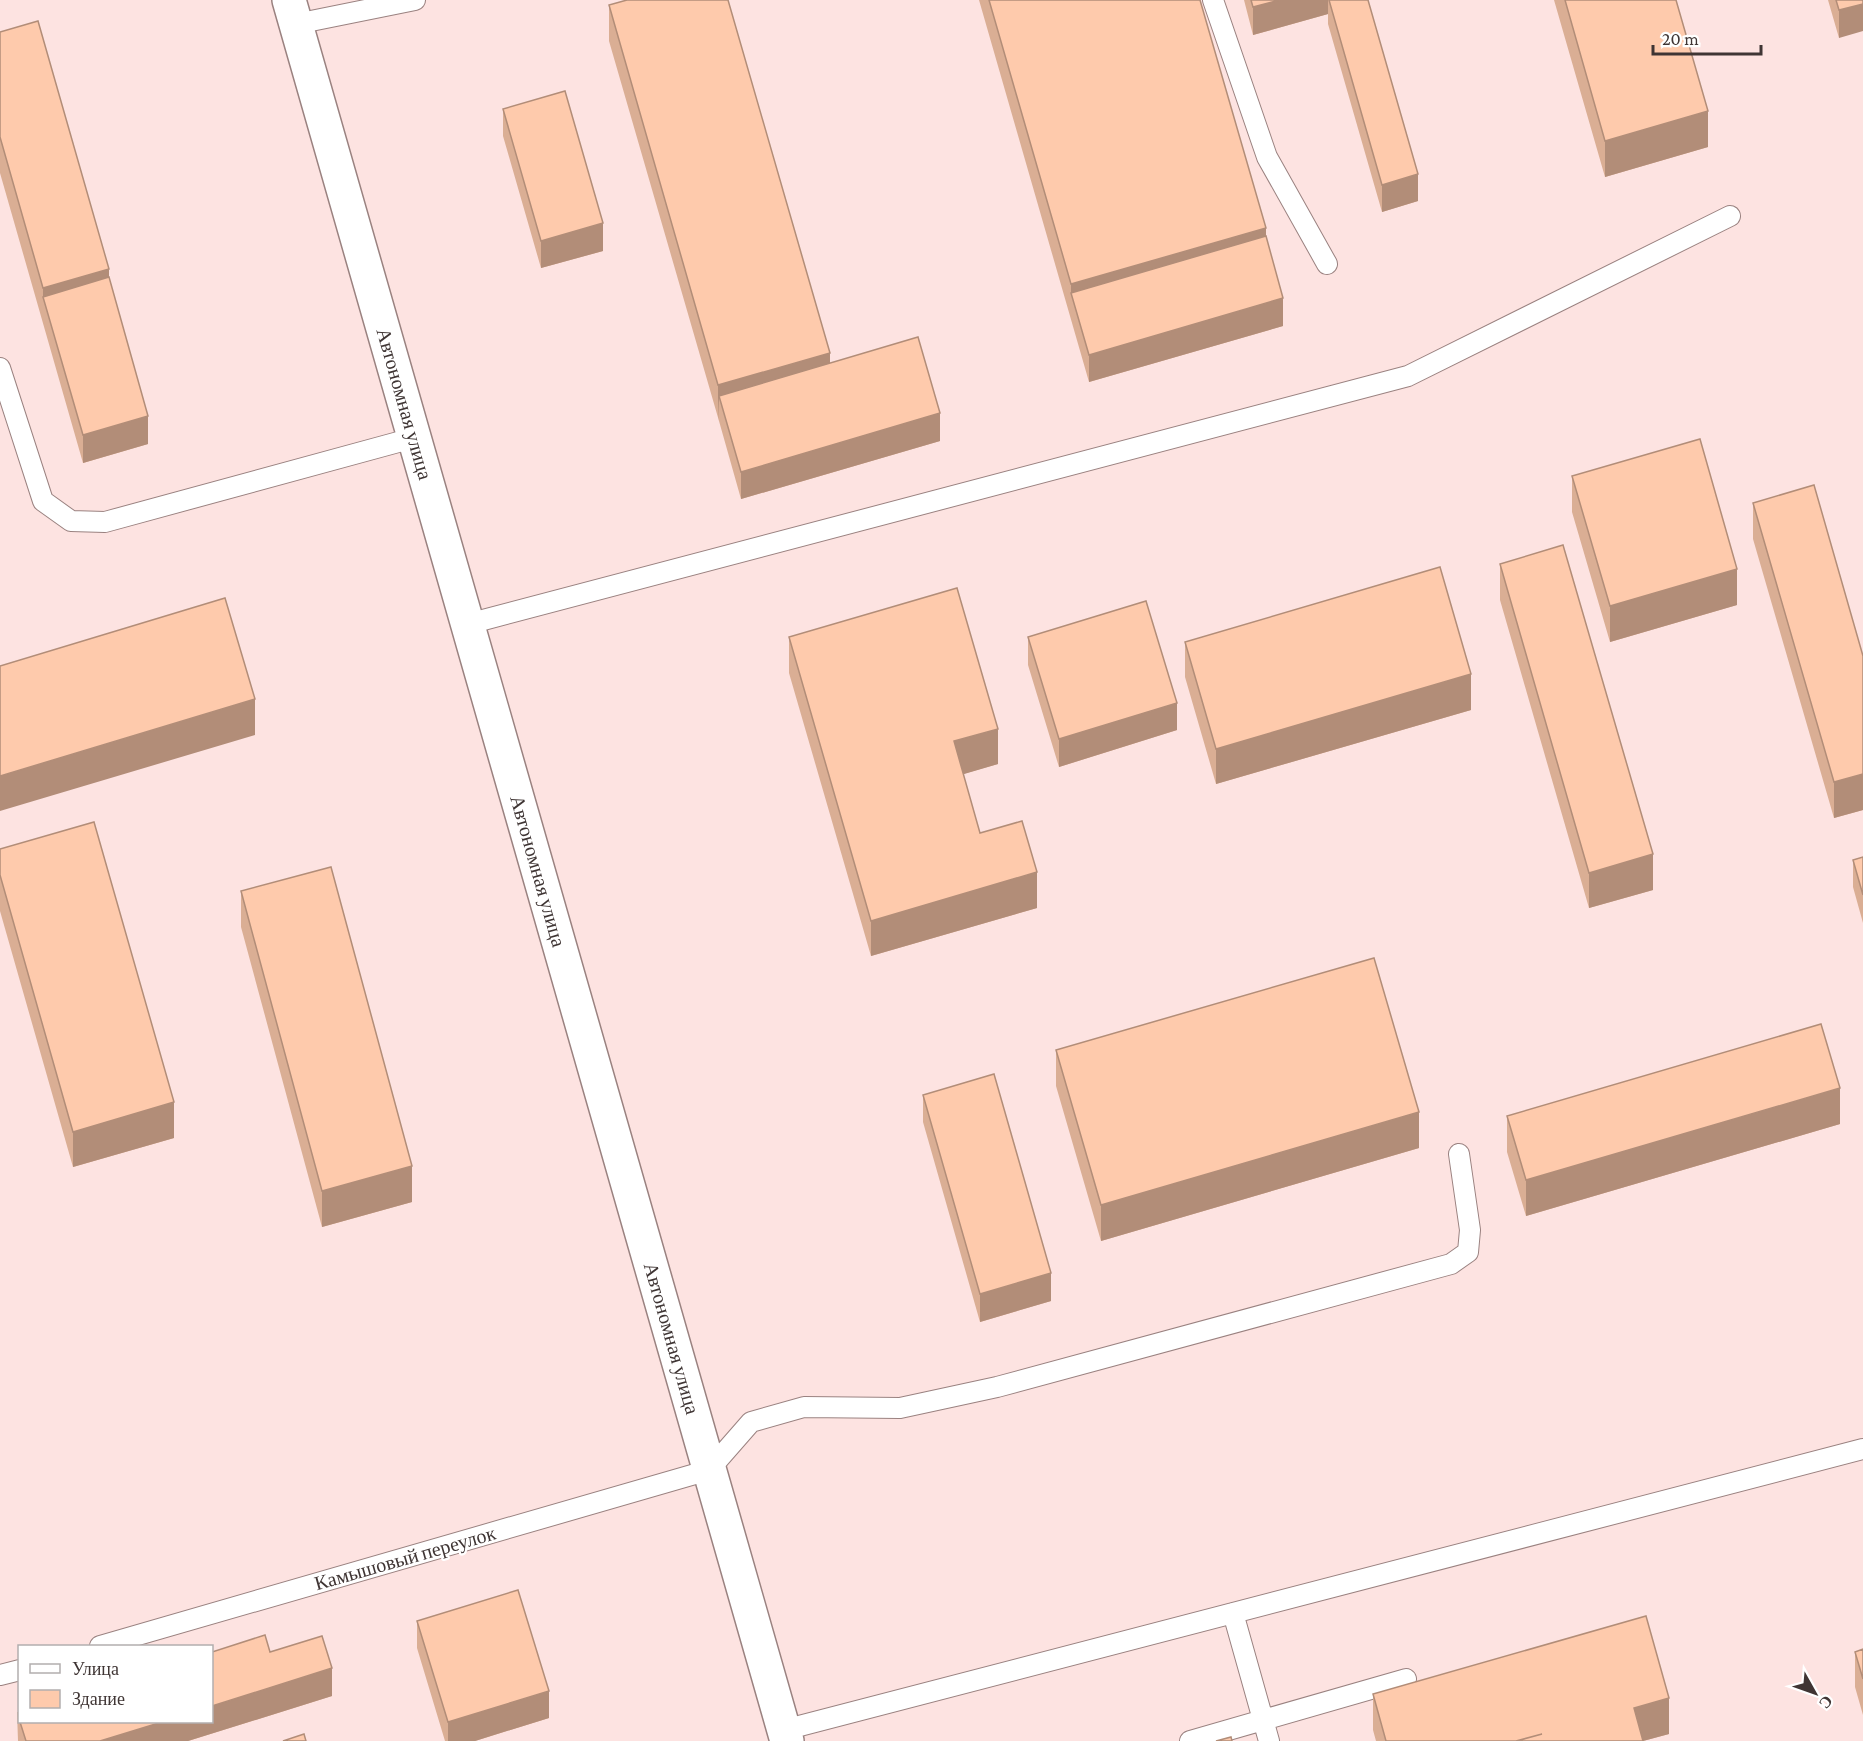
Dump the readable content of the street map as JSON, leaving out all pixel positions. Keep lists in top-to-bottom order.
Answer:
{
  "streets": {
    "street": ["Автономная улица"],
    "lane": ["Камышовый переулок"]
  },
  "crossings": [
    ["Автономная улица", "Камышовый переулок"]
  ],
  "legend": ["Улица", "Здание"],
  "scale_bar": "20 m",
  "north": "bottom right"
}
